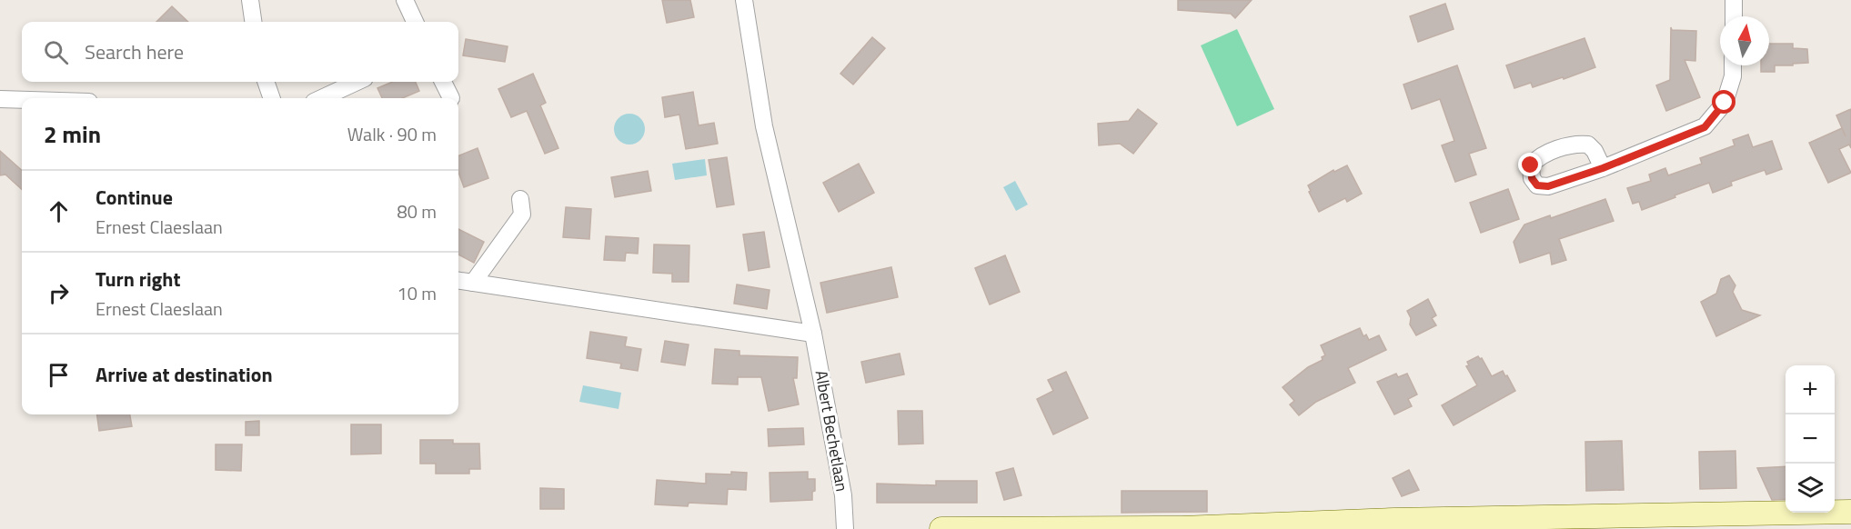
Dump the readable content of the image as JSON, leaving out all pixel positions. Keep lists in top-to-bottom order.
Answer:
{
  "streets": {
    "street": ["Albert Bechetlaan"]
  },
  "north": "top",
  "page": {
    "search": "Search here",
    "heading": ["2 min", "Walk · 90 m"],
    "list": [
      ["Continue", "Ernest Claeslaan", "80 m"],
      ["Turn right", "Ernest Claeslaan", "10 m"],
      "Arrive at destination"
    ],
    "map_buttons": ["+", "−"]
  }
}
